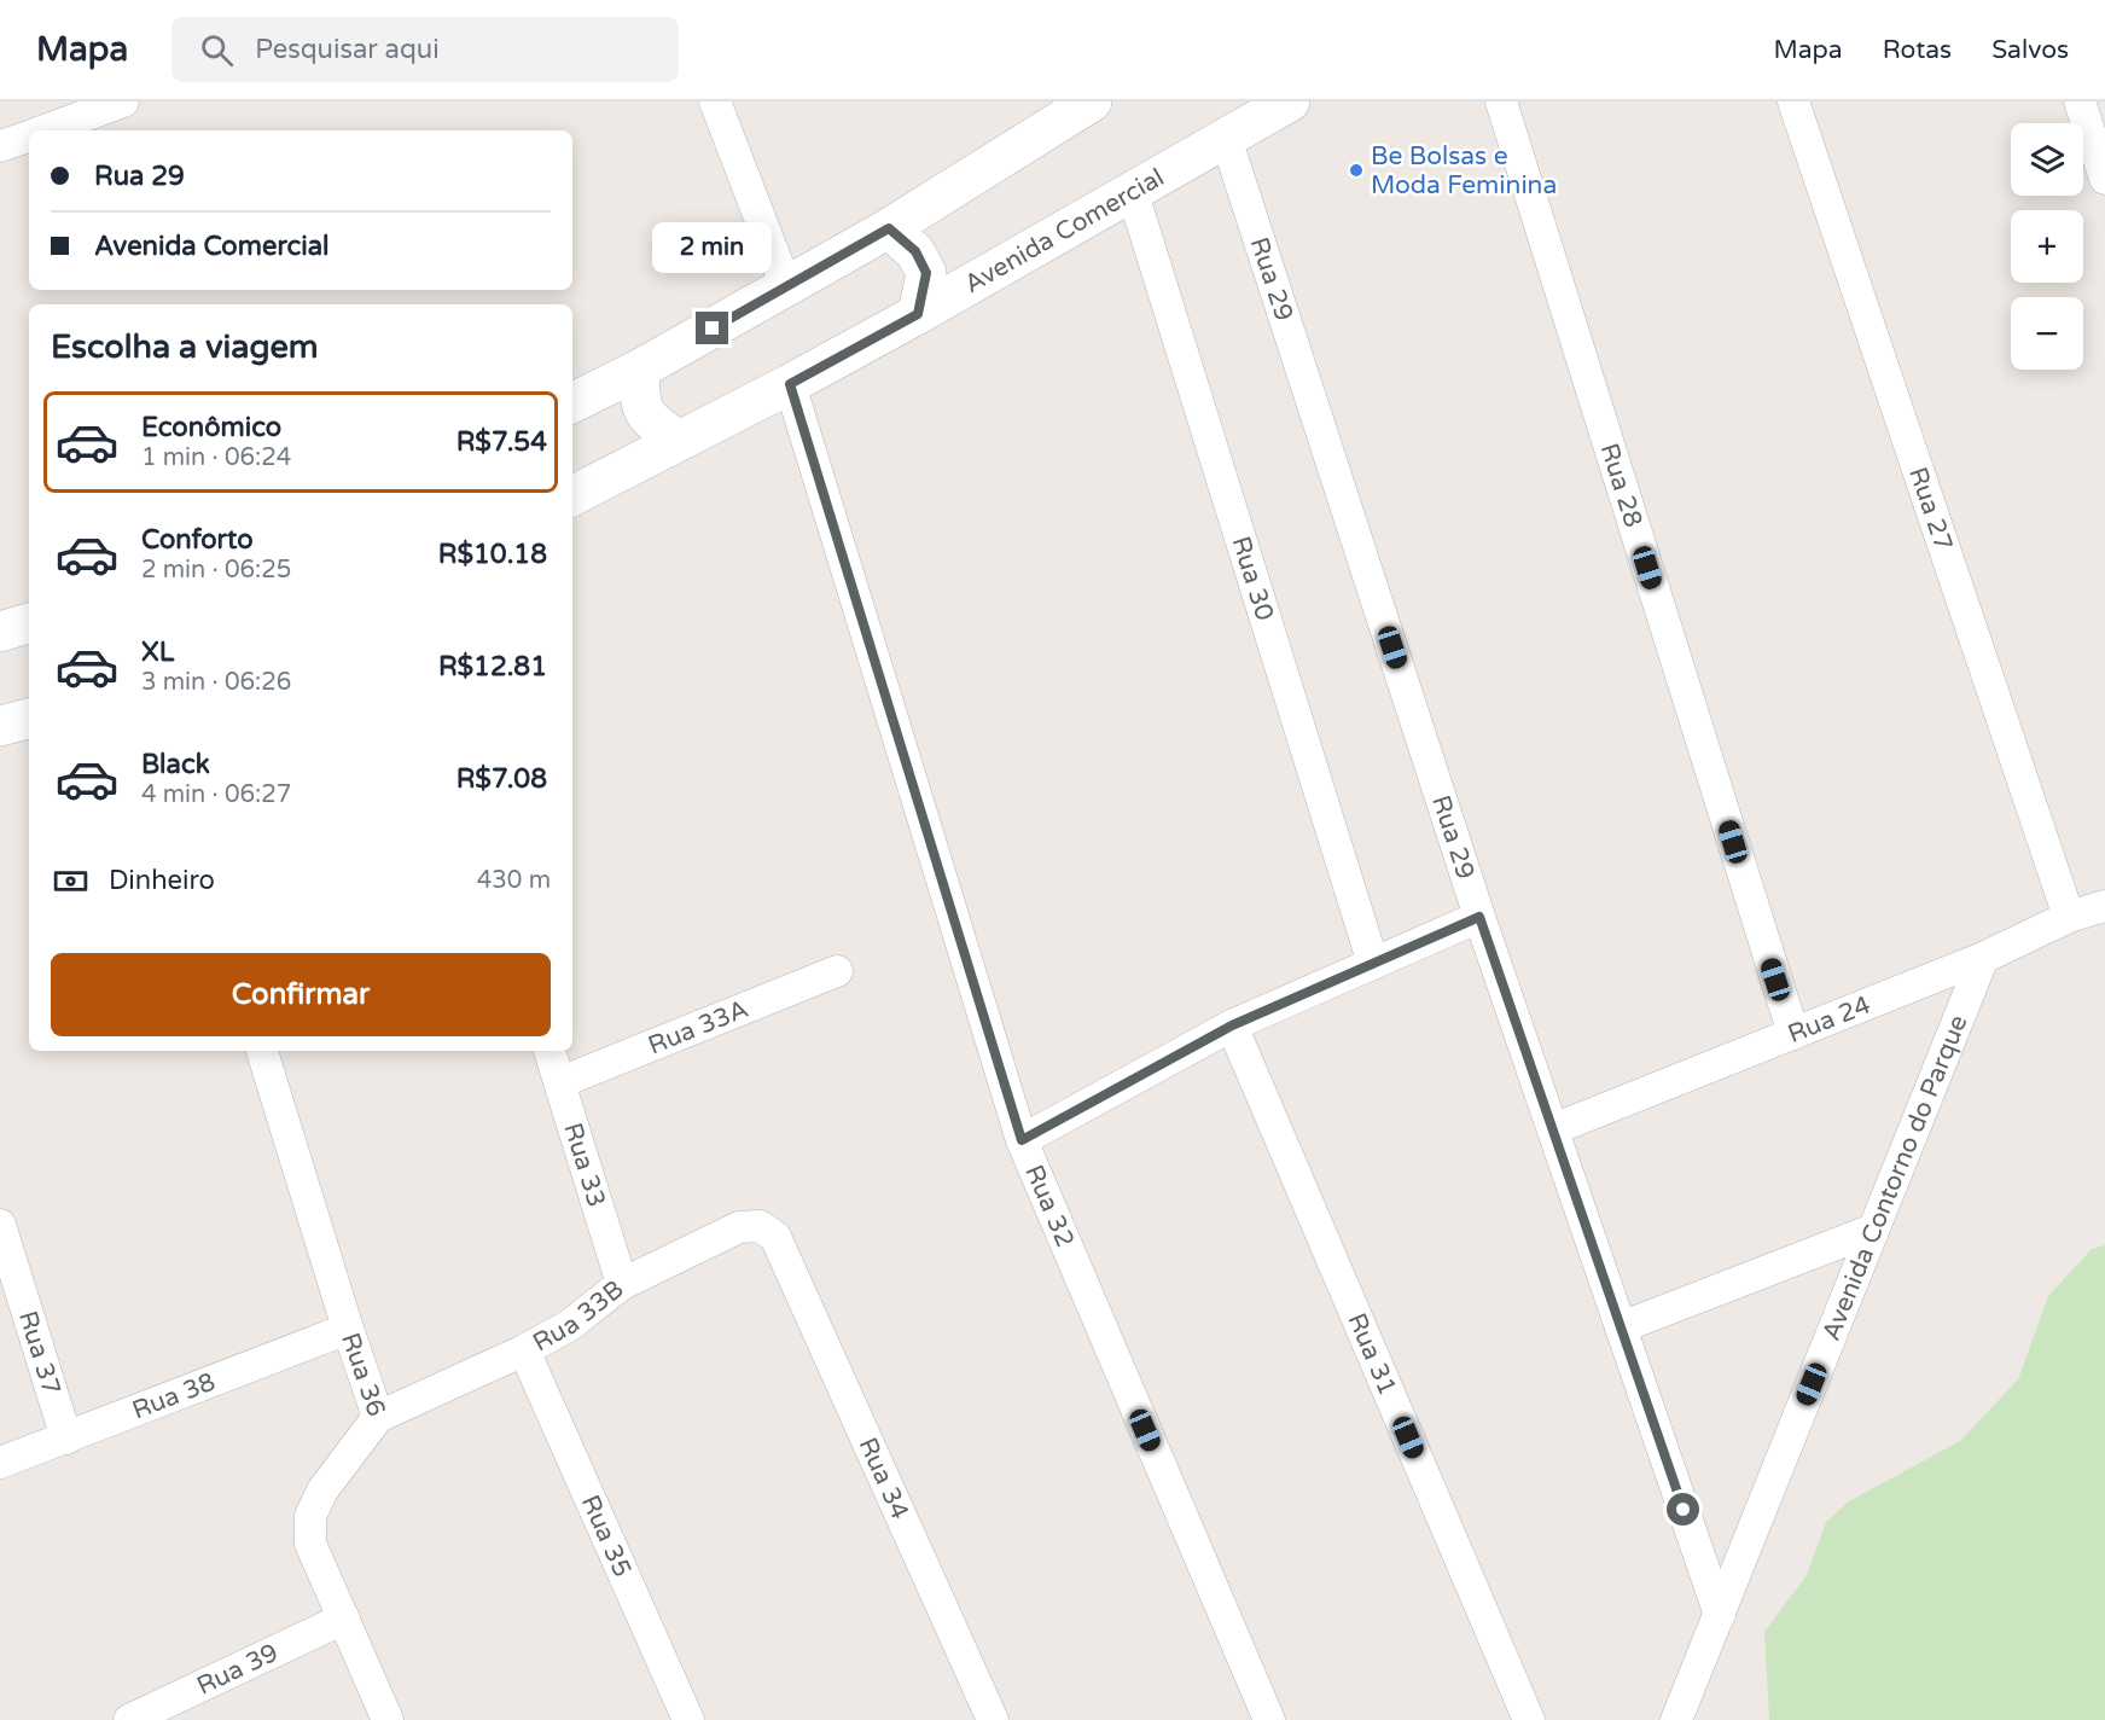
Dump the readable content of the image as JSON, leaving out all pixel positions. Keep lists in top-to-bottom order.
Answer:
{
  "streets": {
    "street": [
      "Avenida Comercial",
      "Rua 29",
      "Rua 28",
      "Rua 27",
      "Rua 30",
      "Rua 24",
      "Rua 33A",
      "Rua 33",
      "Avenida Contorno do Parque",
      "Rua 32",
      "Rua 33B",
      "Rua 37",
      "Rua 31",
      "Rua 36",
      "Rua 38",
      "Rua 34",
      "Rua 35",
      "Rua 39"
    ]
  },
  "crossings": [
    ["Avenida Comercial", "Rua 29"],
    ["Avenida Comercial", "Rua 30"],
    ["Avenida Comercial", "Rua 32"],
    ["Rua 29", "Rua 24"],
    ["Rua 29", "Avenida Contorno do Parque"],
    ["Rua 28", "Rua 24"],
    ["Rua 27", "Rua 24"],
    ["Rua 24", "Avenida Contorno do Parque"],
    ["Rua 33A", "Rua 33"],
    ["Rua 33", "Rua 33B"],
    ["Rua 33B", "Rua 36"],
    ["Rua 33B", "Rua 34"],
    ["Rua 33B", "Rua 35"],
    ["Rua 37", "Rua 38"],
    ["Rua 36", "Rua 38"],
    ["Rua 36", "Rua 39"]
  ],
  "places": ["Be Bolsas e Moda Feminina"],
  "page": {
    "header": "Mapa",
    "search": "Pesquisar aqui",
    "nav": ["Mapa", "Rotas", "Salvos"],
    "map_buttons": ["+", "−"],
    "banner": ["Rua 29", "Avenida Comercial"],
    "bubble": "2 min",
    "heading": "Escolha a viagem",
    "list": [
      {
        "name": "Econômico",
        "note": "1 min · 06:24",
        "value": "R$7.54"
      },
      {
        "name": "Conforto",
        "note": "2 min · 06:25",
        "value": "R$10.18"
      },
      {
        "name": "XL",
        "note": "3 min · 06:26",
        "value": "R$12.81"
      },
      {
        "name": "Black",
        "note": "4 min · 06:27",
        "value": "R$7.08"
      }
    ],
    "pay": ["Dinheiro", "430 m"],
    "buttons": "Confirmar"
  }
}
